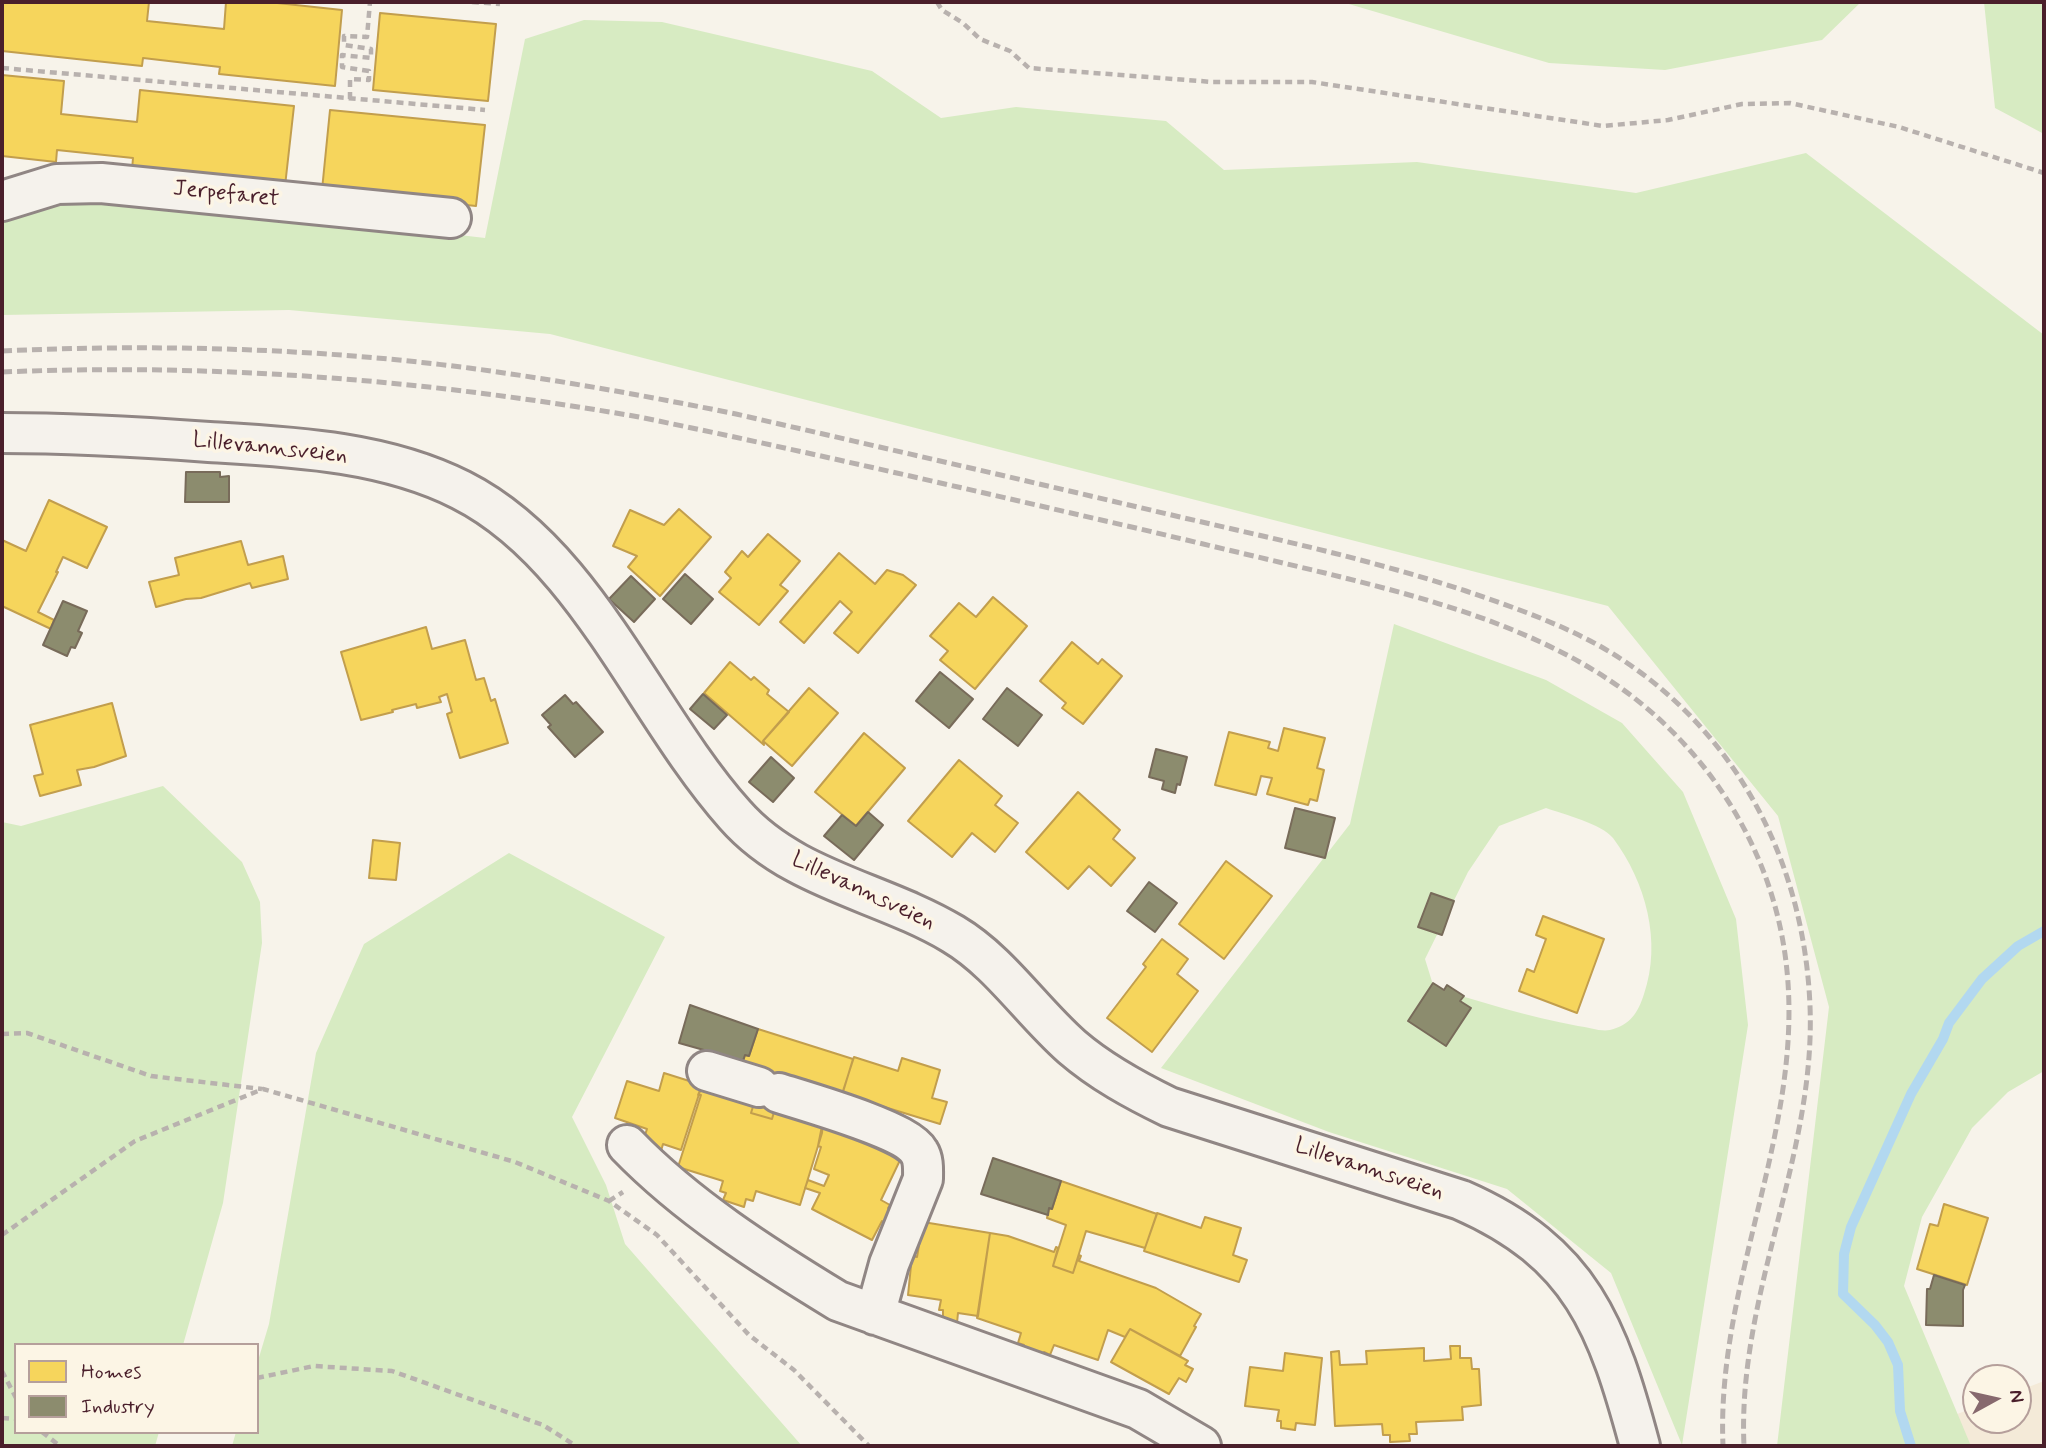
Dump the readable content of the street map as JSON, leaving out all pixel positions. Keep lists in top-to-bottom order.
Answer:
{
  "streets": {
    "street": ["Jerpefaret", "Lillevannsveien"]
  },
  "legend": ["Homes", "Industry"],
  "north": "right"
}
